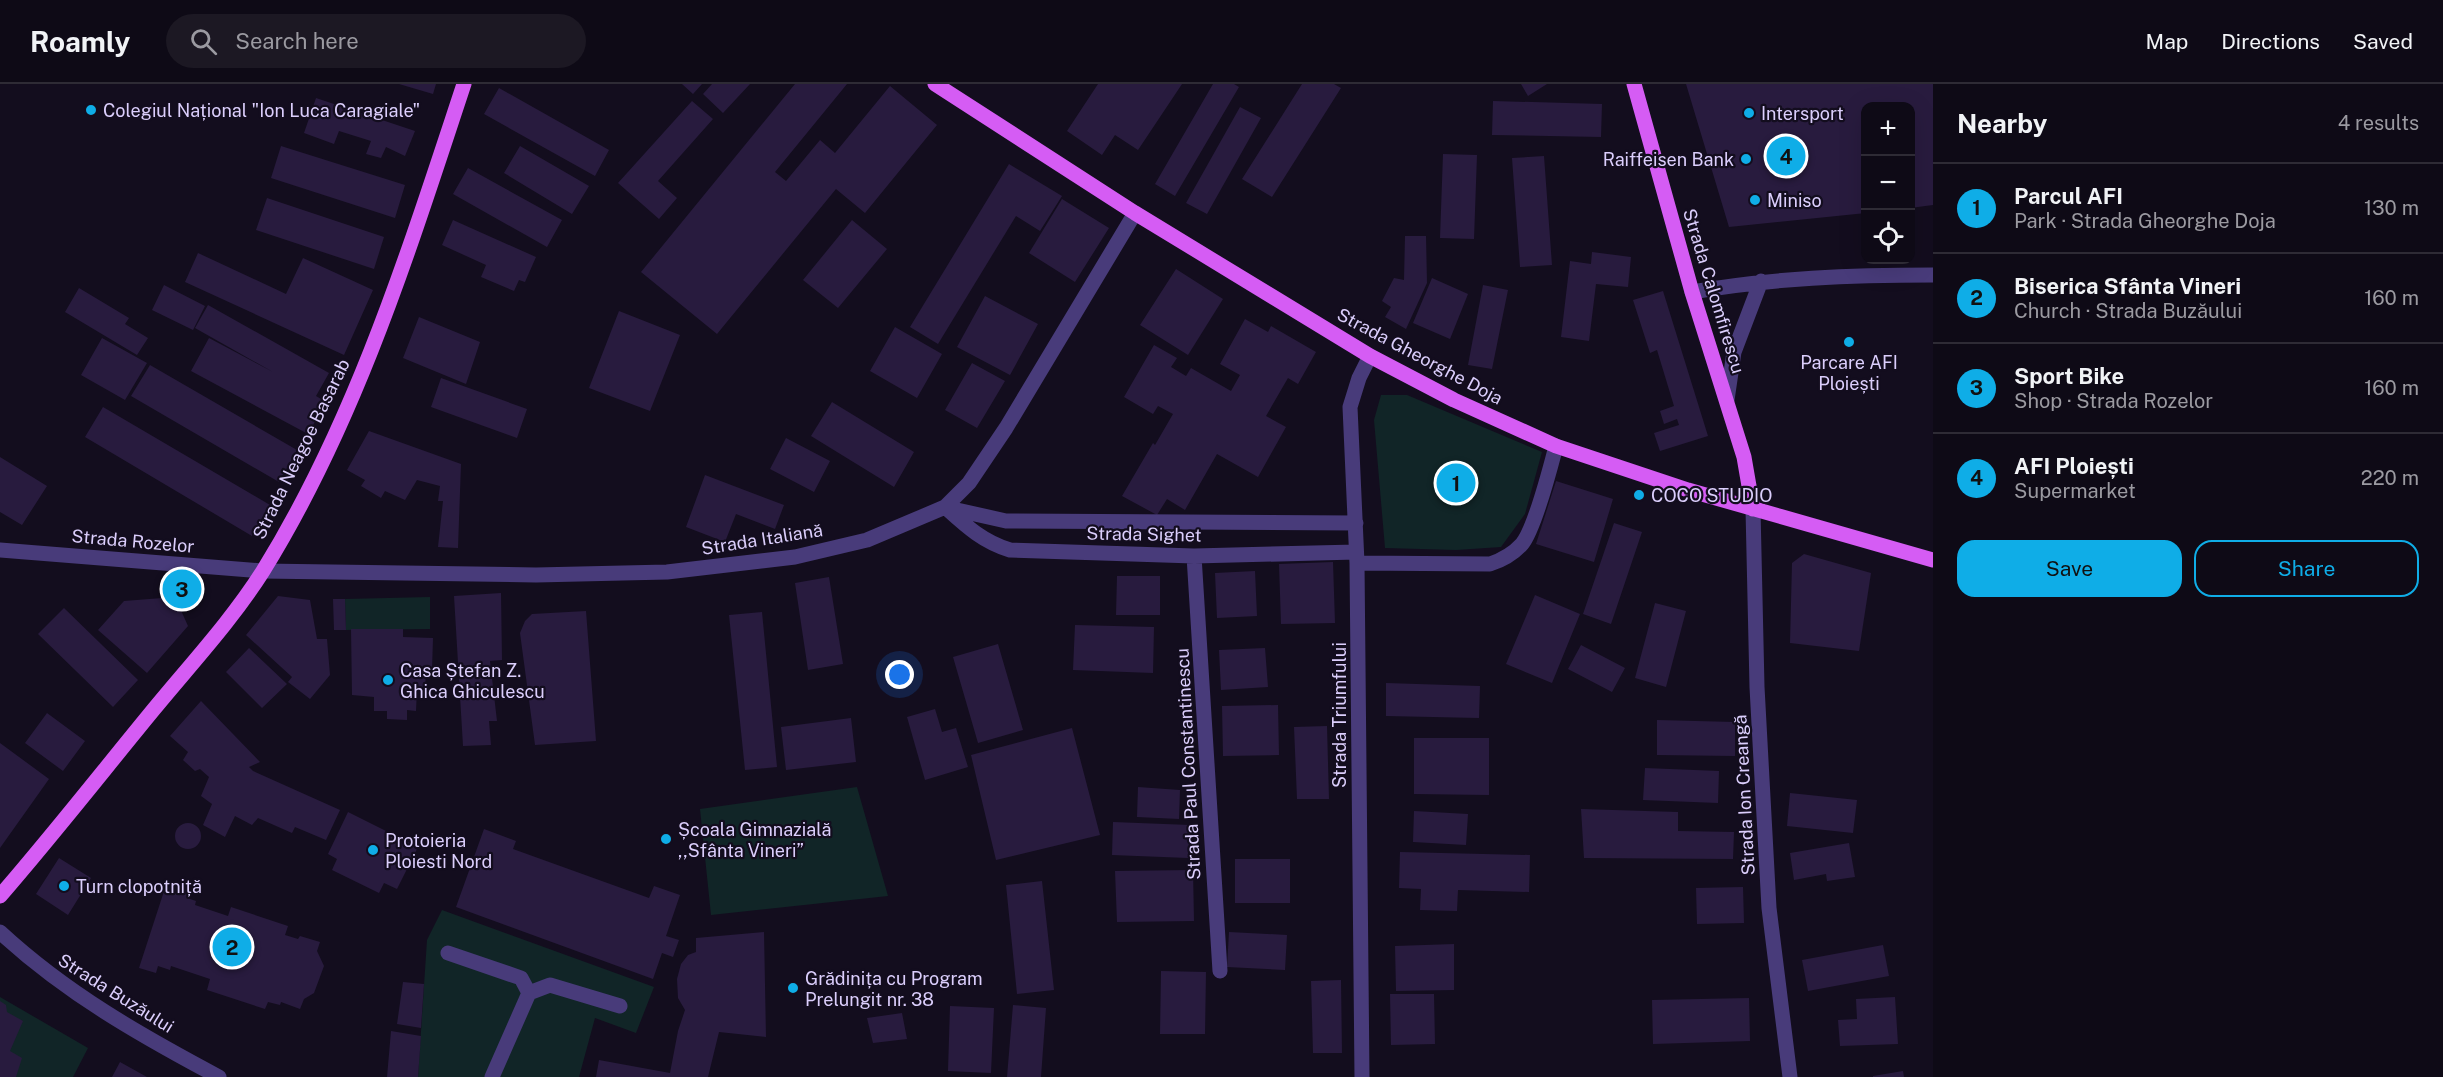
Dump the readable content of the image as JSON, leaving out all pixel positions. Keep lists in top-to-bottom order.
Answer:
{
  "streets": {
    "main road": ["Strada Calomfirescu", "Strada Gheorghe Doja", "Strada Neagoe Basarab"],
    "street": [
      "Strada Sighet",
      "Strada Italiană",
      "Strada Rozelor",
      "Strada Triumfului",
      "Strada Paul Constantinescu",
      "Strada Ion Creangă",
      "Strada Buzăului"
    ]
  },
  "crossings": [
    ["Strada Calomfirescu", "Strada Gheorghe Doja"],
    ["Strada Calomfirescu", "Strada Ion Creangă"],
    ["Strada Gheorghe Doja", "Strada Sighet"],
    ["Strada Gheorghe Doja", "Strada Italiană"],
    ["Strada Gheorghe Doja", "Strada Triumfului"],
    ["Strada Gheorghe Doja", "Strada Ion Creangă"],
    ["Strada Neagoe Basarab", "Strada Italiană"],
    ["Strada Neagoe Basarab", "Strada Rozelor"],
    ["Strada Sighet", "Strada Italiană"],
    ["Strada Sighet", "Strada Triumfului"],
    ["Strada Sighet", "Strada Paul Constantinescu"],
    ["Strada Italiană", "Strada Rozelor"]
  ],
  "places": [
    "Colegiul Național \"Ion Luca Caragiale\"",
    "Intersport",
    "Raiffeisen Bank",
    "Miniso",
    "Parcare AFI Ploiești",
    "COCO STUDIO",
    "Casa Ștefan Z. Ghica Ghiculescu",
    "Școala Gimnazială ,,Sfânta Vineri”",
    "Protoieria Ploiesti Nord",
    "Turn clopotniță",
    "Grădinița cu Program Prelungit nr. 38"
  ],
  "page": {
    "header": "Roamly",
    "search": "Search here",
    "nav": ["Map", "Directions", "Saved"],
    "heading": ["Nearby", "4 results"],
    "map_buttons": ["+", "−"],
    "pins": [
      "4",
      "1",
      "3",
      "2"
    ],
    "list": [
      {
        "mark": "1",
        "name": "Parcul AFI",
        "note": "Park · Strada Gheorghe Doja",
        "value": "130 m"
      },
      {
        "mark": "2",
        "name": "Biserica Sfânta Vineri",
        "note": "Church · Strada Buzăului",
        "value": "160 m"
      },
      {
        "mark": "3",
        "name": "Sport Bike",
        "note": "Shop · Strada Rozelor",
        "value": "160 m"
      },
      {
        "mark": "4",
        "name": "AFI Ploiești",
        "note": "Supermarket",
        "value": "220 m"
      }
    ],
    "buttons": ["Save", "Share"]
  }
}
